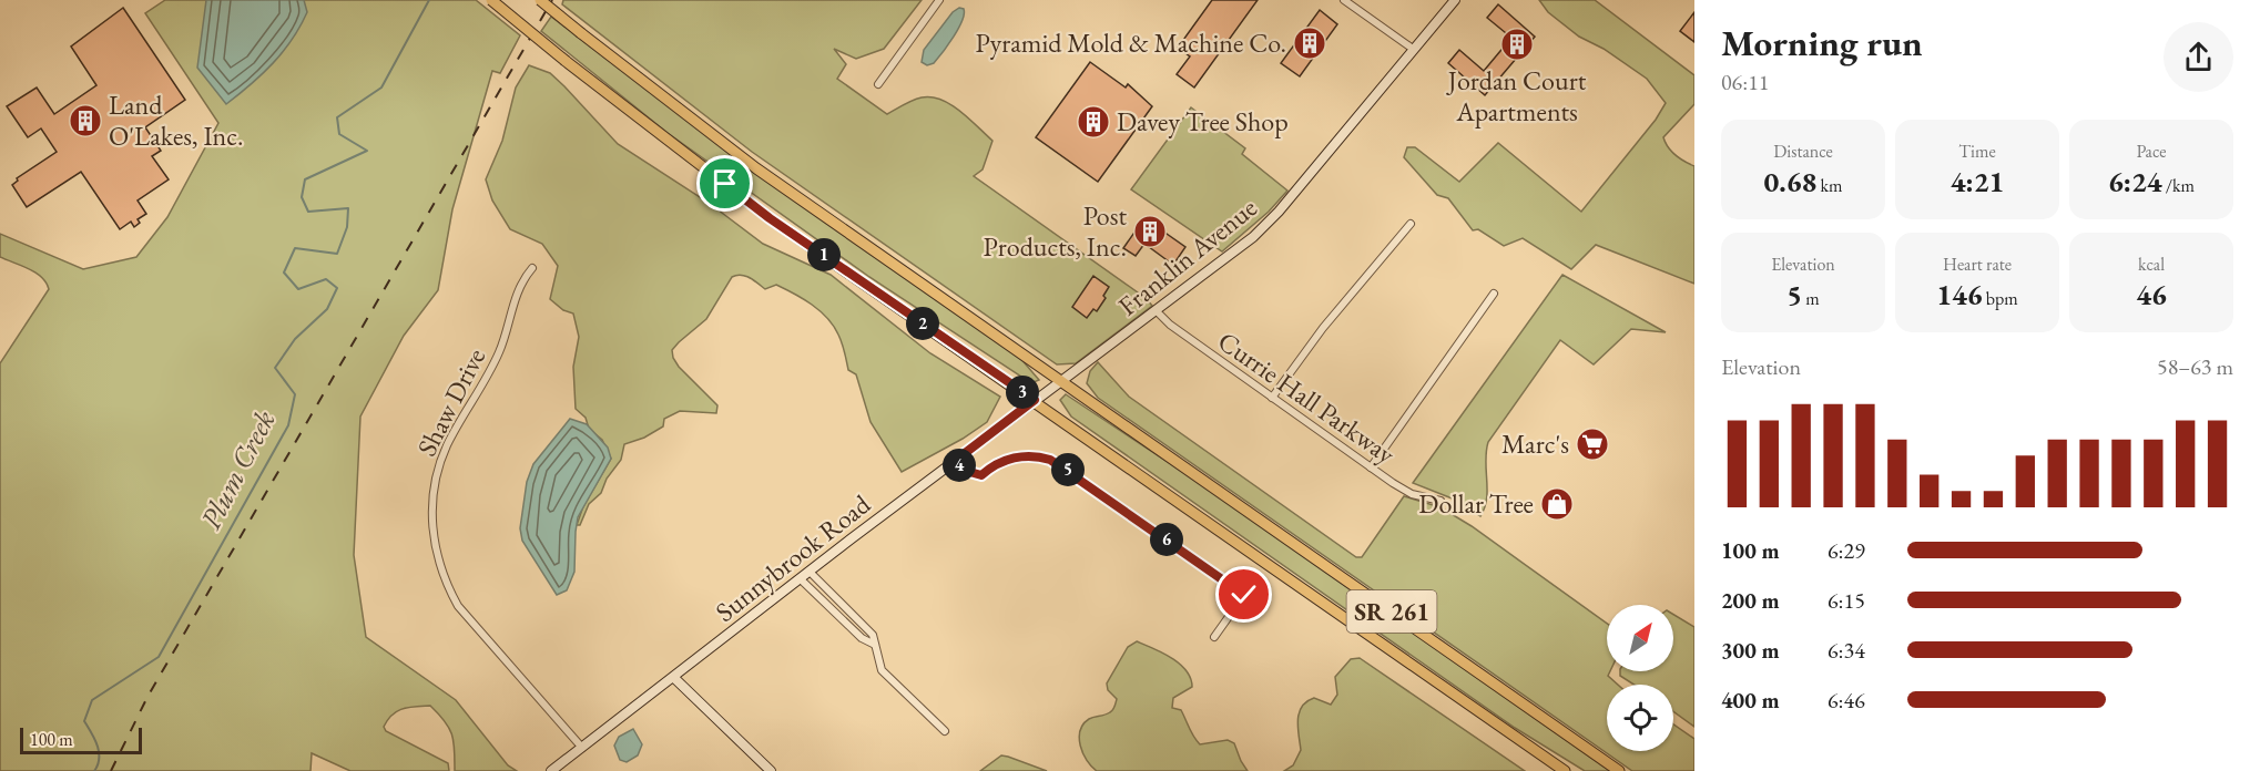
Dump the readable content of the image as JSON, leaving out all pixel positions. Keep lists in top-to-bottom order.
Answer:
{
  "streets": {
    "main road": ["SR 261"],
    "street": [
      "Franklin Avenue",
      "Currie Hall Parkway",
      "Shaw Drive",
      "Sunnybrook Road"
    ]
  },
  "crossings": [
    ["Franklin Avenue", "Currie Hall Parkway"],
    ["Franklin Avenue", "Sunnybrook Road"],
    ["Franklin Avenue", "SR 261"],
    ["Shaw Drive", "Sunnybrook Road"],
    ["Sunnybrook Road", "SR 261"]
  ],
  "water": ["Plum Creek"],
  "places": {
    "building": [
      "Pyramid Mold & Machine Co.",
      "Jordan Court Apartments",
      "Land O'Lakes, Inc.",
      "Davey Tree Shop",
      "Post Products, Inc."
    ],
    "supermarket": ["Marc's"],
    "shop": ["Dollar Tree"]
  },
  "scale_bar": "100 m",
  "north": "top right",
  "page": {
    "heading": ["Morning run", "06:11"],
    "stats": [
      ["Distance", "0.68 km"],
      ["Time", "4:21"],
      ["Pace", "6:24 /km"],
      ["Elevation", "5 m"],
      ["Heart rate", "146 bpm"],
      ["kcal", "46"]
    ],
    "pins": [
      "1",
      "2",
      "3",
      "4",
      "5",
      "6"
    ],
    "chart": ["Elevation", "58–63 m"],
    "list": [
      {
        "name": "100 m",
        "note": "6:29"
      },
      {
        "name": "200 m",
        "note": "6:15"
      },
      {
        "name": "300 m",
        "note": "6:34"
      },
      {
        "name": "400 m",
        "note": "6:46"
      }
    ],
    "scale": "100 m"
  }
}
